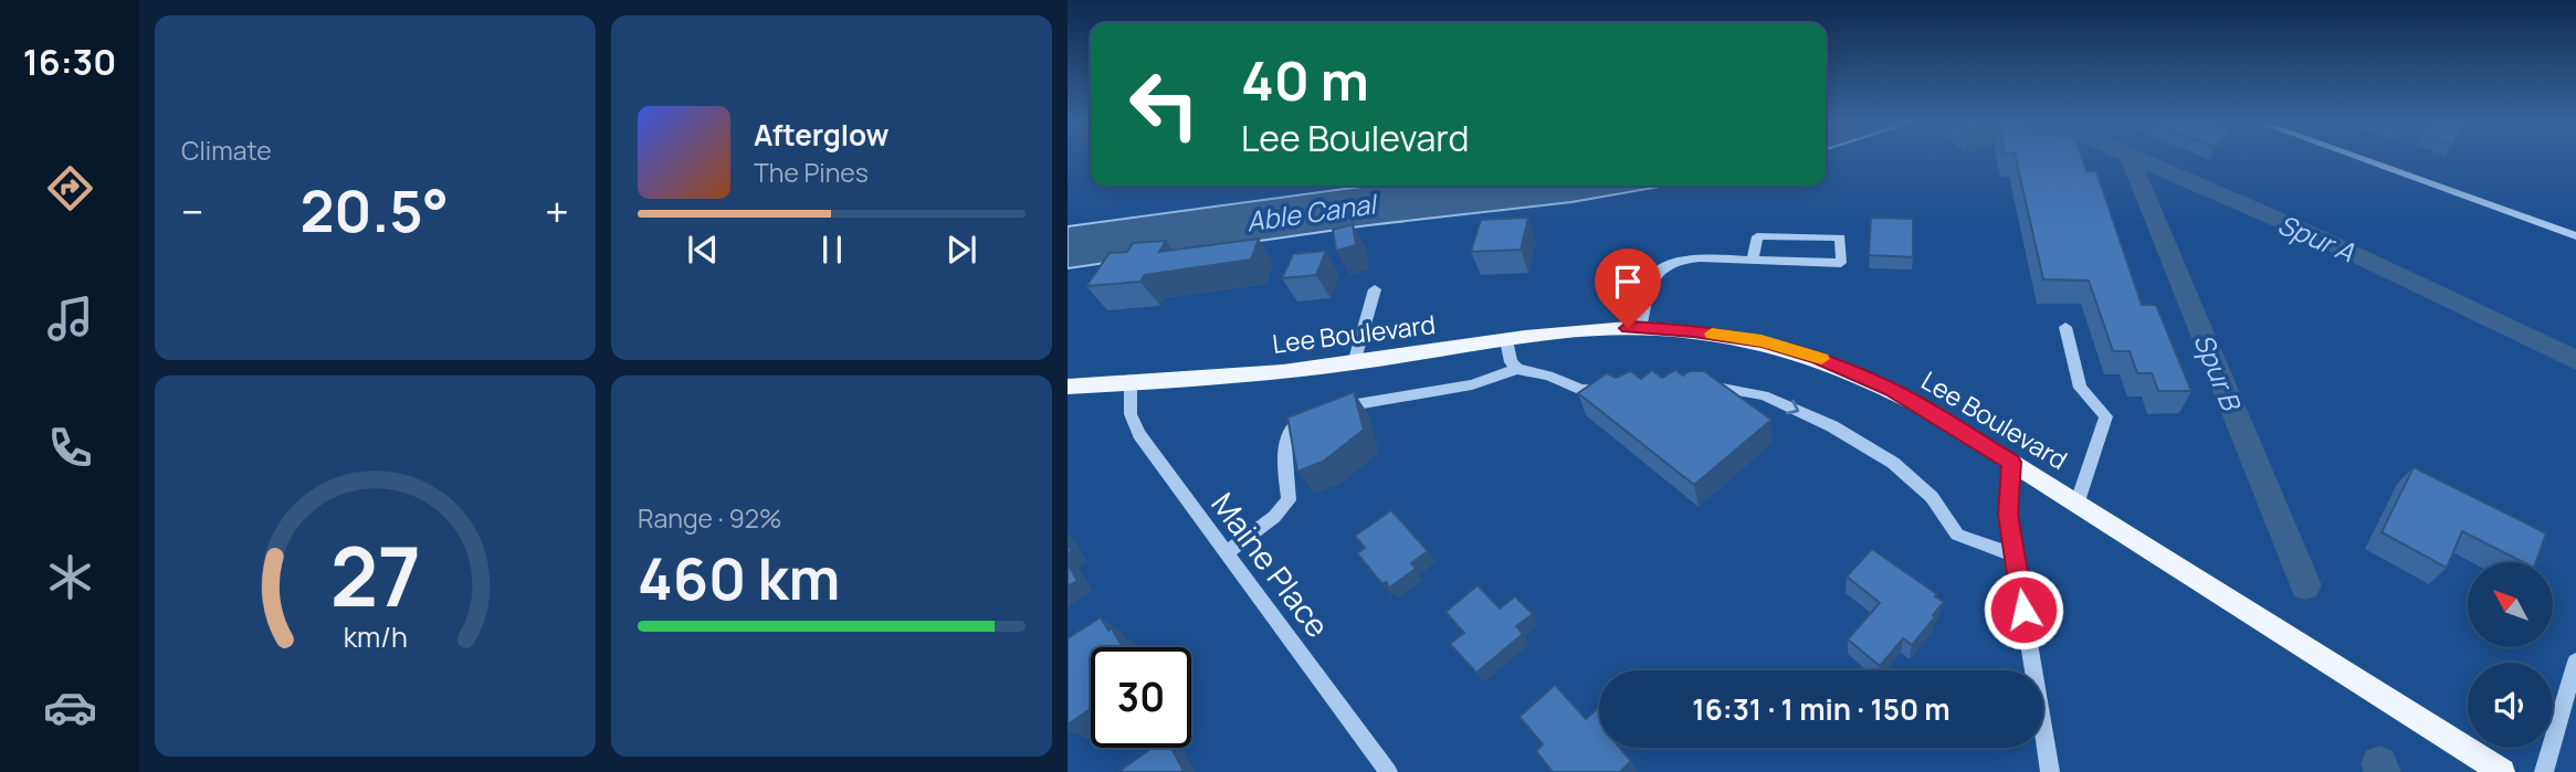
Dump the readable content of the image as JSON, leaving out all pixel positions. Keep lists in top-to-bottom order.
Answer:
{
  "streets": {
    "main road": ["Lee Boulevard"],
    "street": ["Maine Place"]
  },
  "crossings": [
    ["Lee Boulevard", "Maine Place"]
  ],
  "water": ["Able Canal", "Spur A", "Spur B"],
  "north": "top left",
  "page": {
    "tabs": "16:30",
    "tile": [
      "Climate",
      ["Range · 92%", "460 km"]
    ],
    "turn": ["40 m", "Lee Boulevard"],
    "song": ["Afterglow", "The Pines"],
    "heat": ["−", "20.5°", "+"],
    "limit": "30",
    "trip": "16:31 · 1 min · 150 m",
    "gauge": ["27", "km/h"]
  }
}
